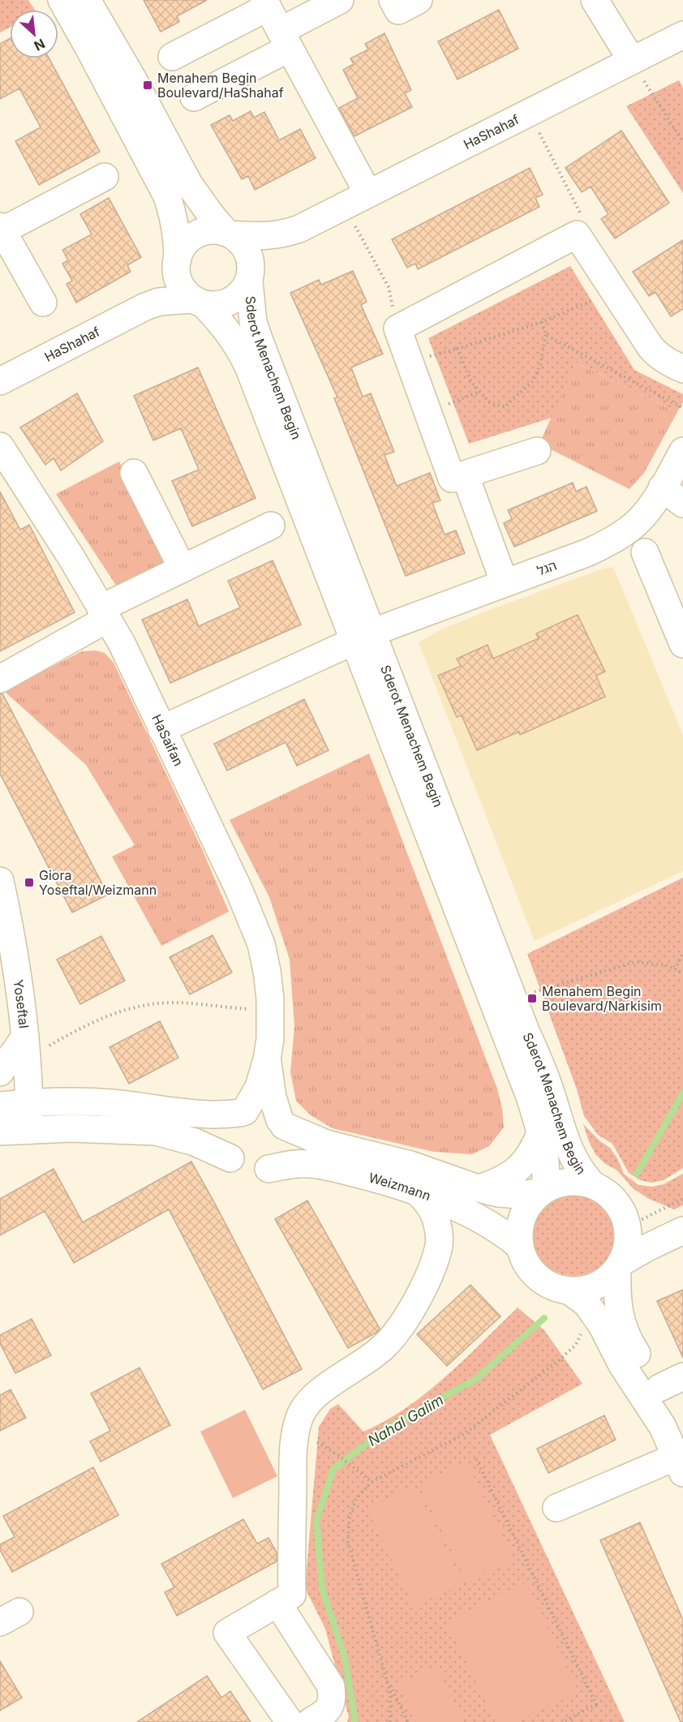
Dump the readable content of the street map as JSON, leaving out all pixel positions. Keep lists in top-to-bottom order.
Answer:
{
  "streets": {
    "street": [
      "HaShahaf",
      "Sderot Menachem Begin",
      "הגל",
      "HaSaifan",
      "Yoseftal",
      "Weizmann"
    ]
  },
  "crossings": [
    ["HaShahaf", "Sderot Menachem Begin"],
    ["Sderot Menachem Begin", "הגל"],
    ["Sderot Menachem Begin", "Weizmann"],
    ["הגל", "HaSaifan"],
    ["HaSaifan", "Weizmann"]
  ],
  "water": ["Nahal Galim"],
  "places": {
    "transit": ["Menahem Begin Boulevard/HaShahaf", "Giora Yoseftal/Weizmann", "Menahem Begin Boulevard/Narkisim"]
  },
  "north": "bottom right"
}
